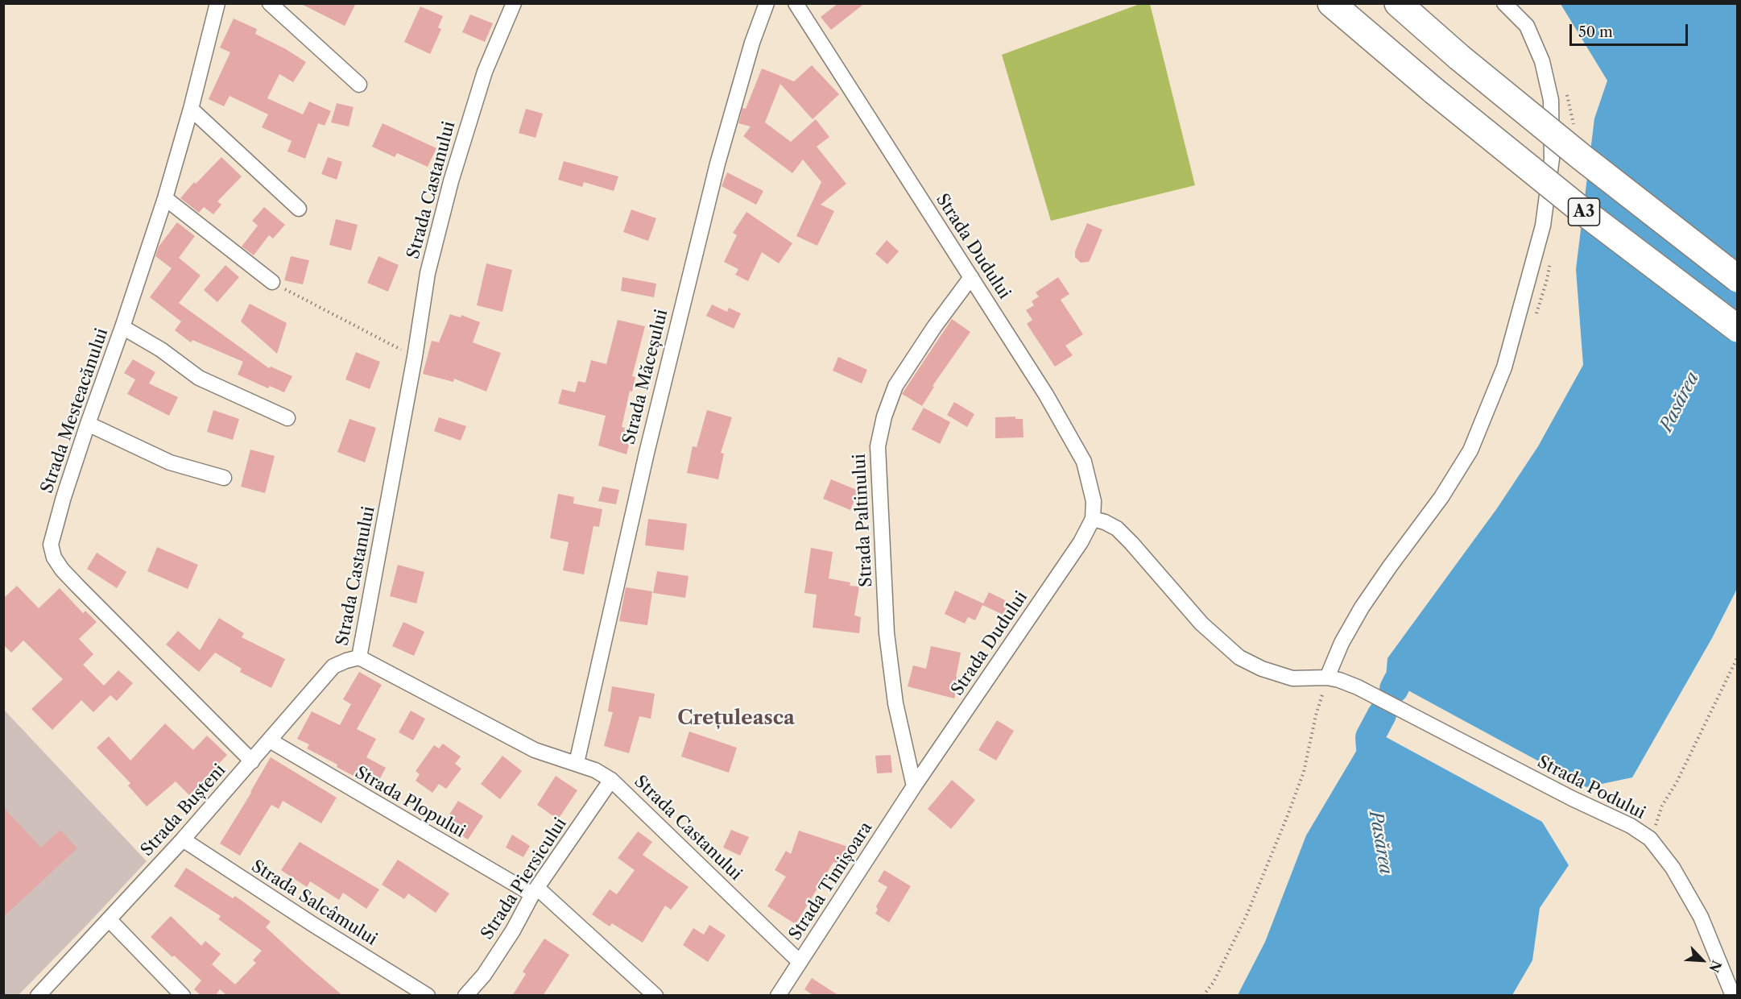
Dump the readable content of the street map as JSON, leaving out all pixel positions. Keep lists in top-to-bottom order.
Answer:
{
  "streets": {
    "highway": ["A3"],
    "street": [
      "Strada Castanului",
      "Strada Dudului",
      "Strada Măceșului",
      "Strada Mesteacănului",
      "Strada Paltinului",
      "Strada Podului",
      "Strada Plopului",
      "Strada Bușteni",
      "Strada Piersicului",
      "Strada Timișoara",
      "Strada Salcâmului"
    ]
  },
  "crossings": [
    ["Strada Castanului", "Strada Măceșului"],
    ["Strada Castanului", "Strada Bușteni"],
    ["Strada Castanului", "Strada Piersicului"],
    ["Strada Castanului", "Strada Timișoara"],
    ["Strada Dudului", "Strada Paltinului"],
    ["Strada Dudului", "Strada Timișoara"],
    ["Strada Mesteacănului", "Strada Bușteni"],
    ["Strada Paltinului", "Strada Timișoara"],
    ["Strada Plopului", "Strada Bușteni"],
    ["Strada Plopului", "Strada Piersicului"],
    ["Strada Bușteni", "Strada Salcâmului"]
  ],
  "districts": ["Crețuleasca"],
  "water": ["Pasărea"],
  "scale_bar": "50 m",
  "north": "bottom right"
}
